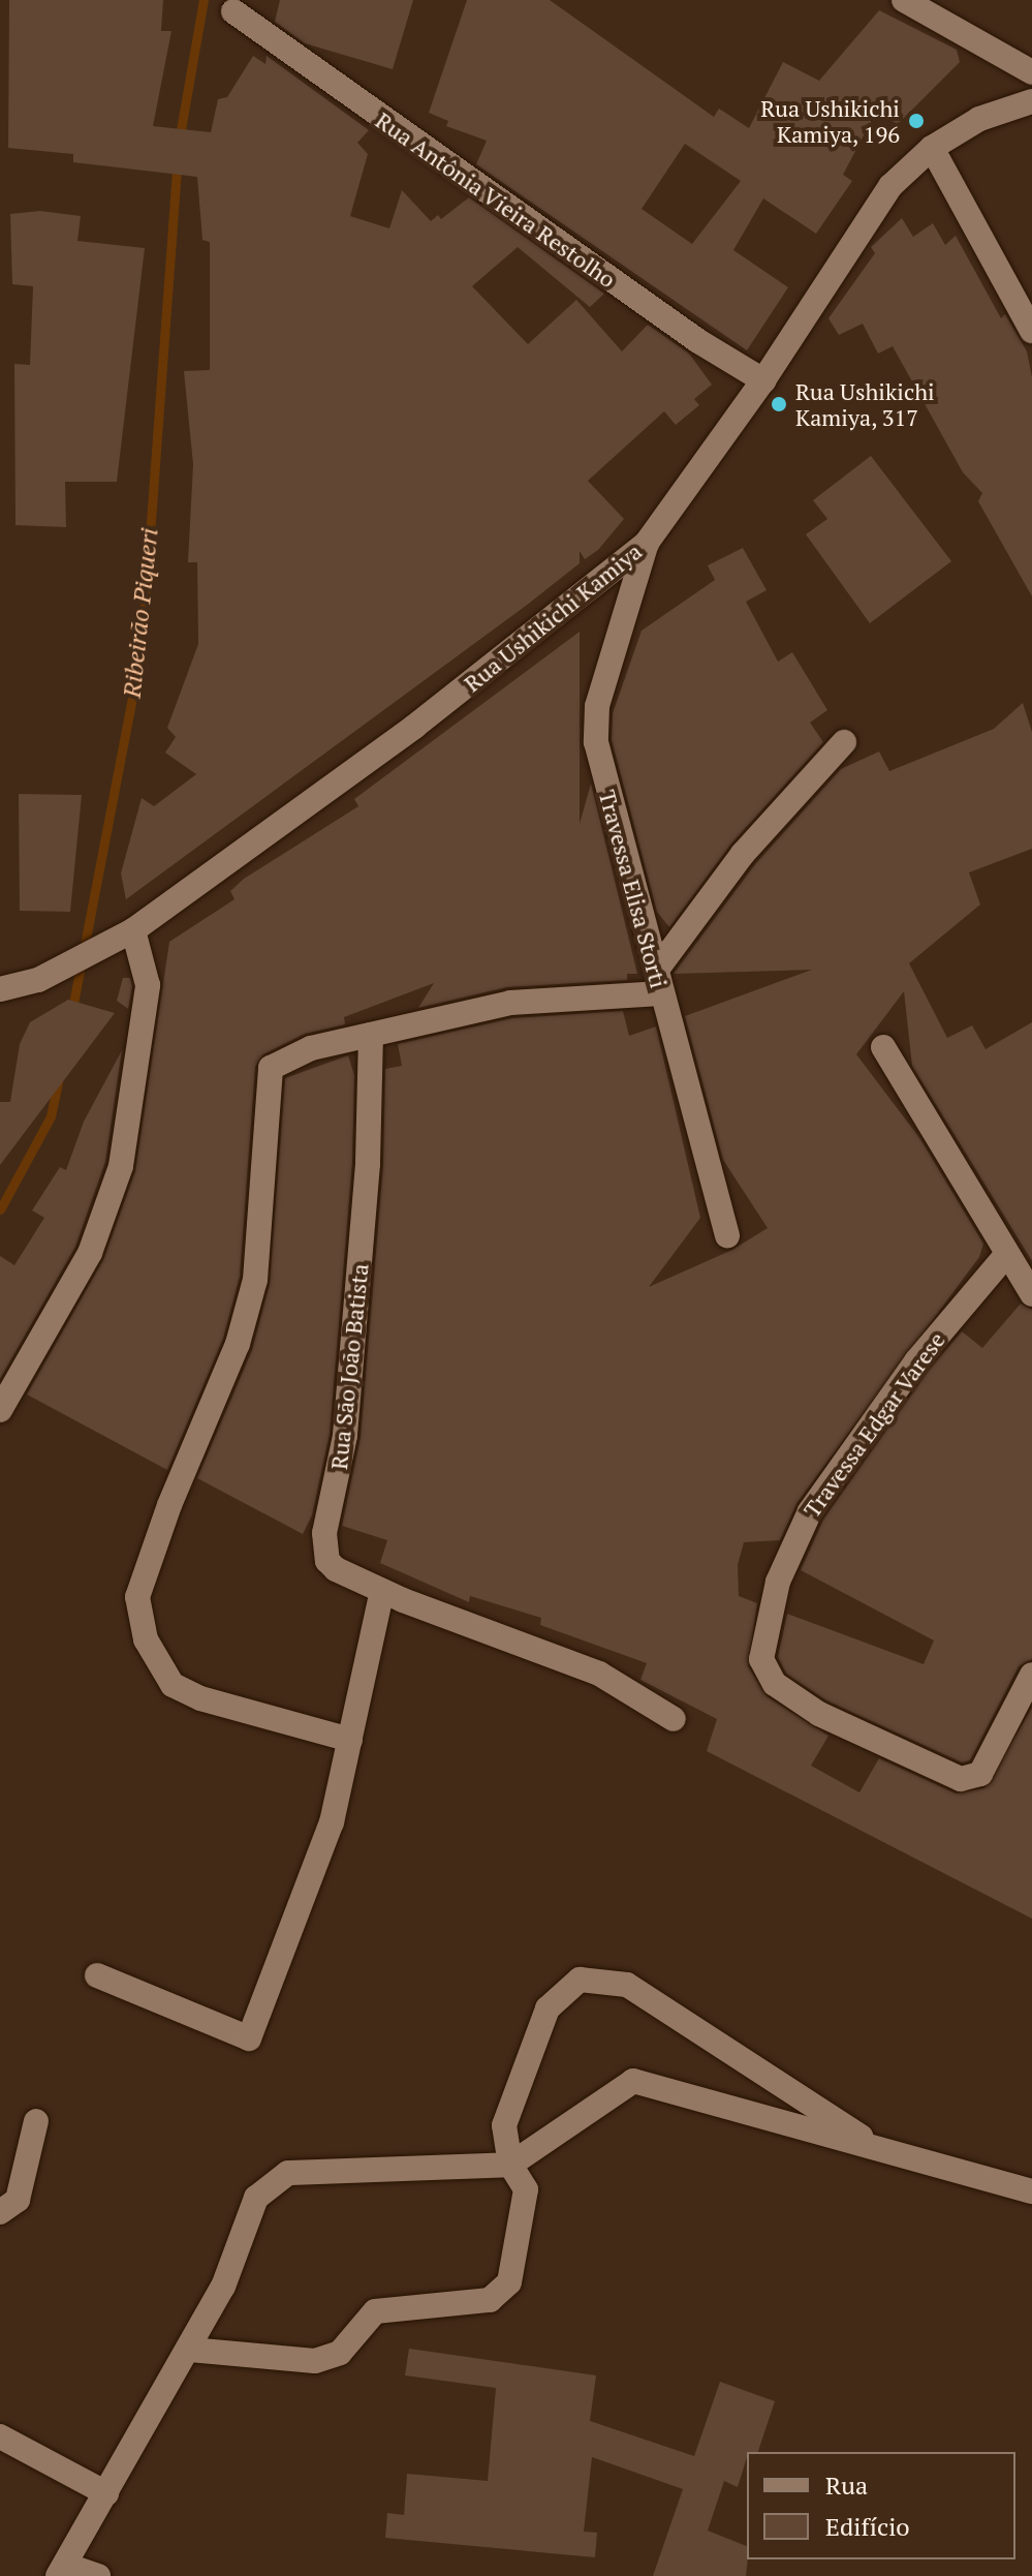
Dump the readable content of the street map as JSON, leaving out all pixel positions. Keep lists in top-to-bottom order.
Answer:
{
  "streets": {
    "street": [
      "Rua Antônia Vieira Restolho",
      "Rua Ushikichi Kamiya",
      "Travessa Elisa Storti",
      "Rua São João Batista",
      "Travessa Edgar Varese"
    ]
  },
  "crossings": [
    ["Rua Antônia Vieira Restolho", "Rua Ushikichi Kamiya"],
    ["Rua Ushikichi Kamiya", "Travessa Elisa Storti"]
  ],
  "water": ["Ribeirão Piqueri"],
  "places": ["Rua Ushikichi Kamiya, 196", "Rua Ushikichi Kamiya, 317"],
  "legend": ["Rua", "Edifício"]
}
